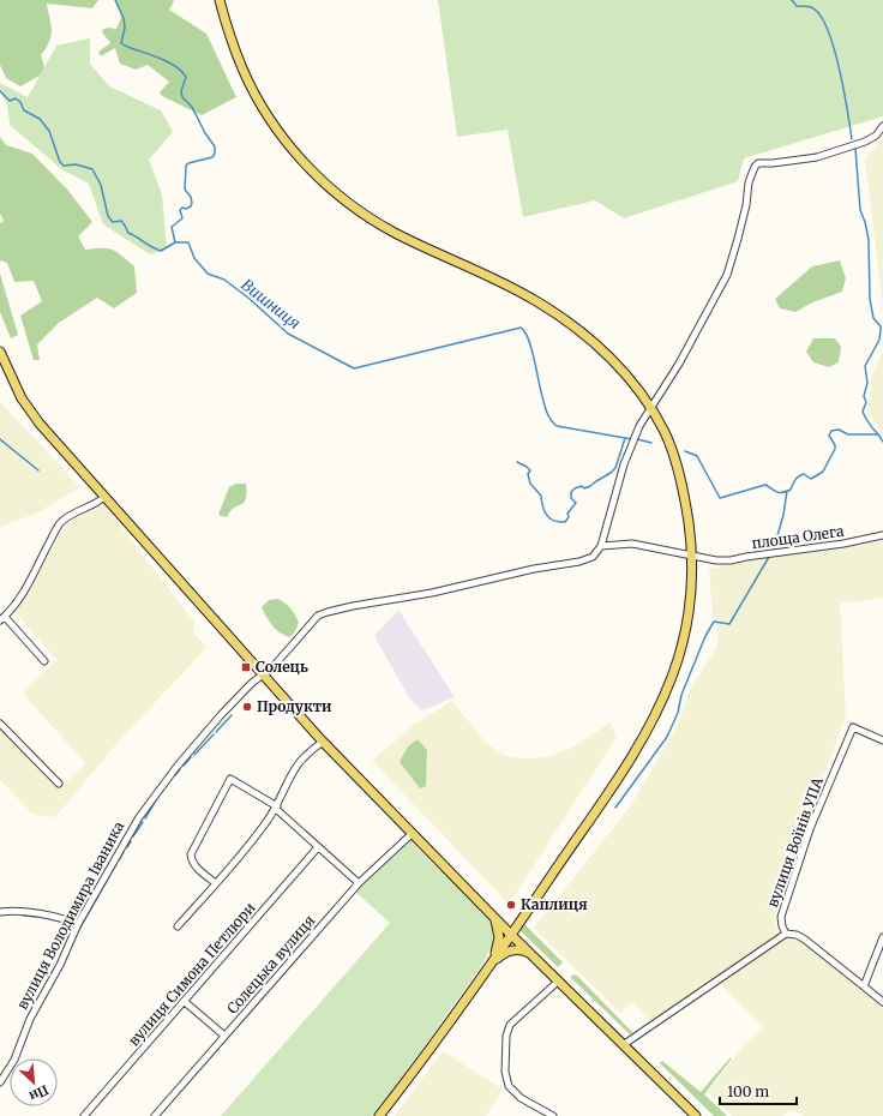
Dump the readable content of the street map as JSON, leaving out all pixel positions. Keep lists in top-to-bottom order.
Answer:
{
  "streets": {
    "street": [
      "площа Олега",
      "вулиця Воїнів УПА",
      "вулиця Володимира Іваника",
      "Солецька вулиця",
      "вулиця Симона Петлюри"
    ]
  },
  "crossings": [
    ["площа Олега", "вулиця Володимира Іваника"]
  ],
  "water": ["Вишниця"],
  "places": {
    "transit": ["Солець"],
    "other": ["Продукти", "Каплиця"]
  },
  "scale_bar": "100 m",
  "north": "bottom right"
}
